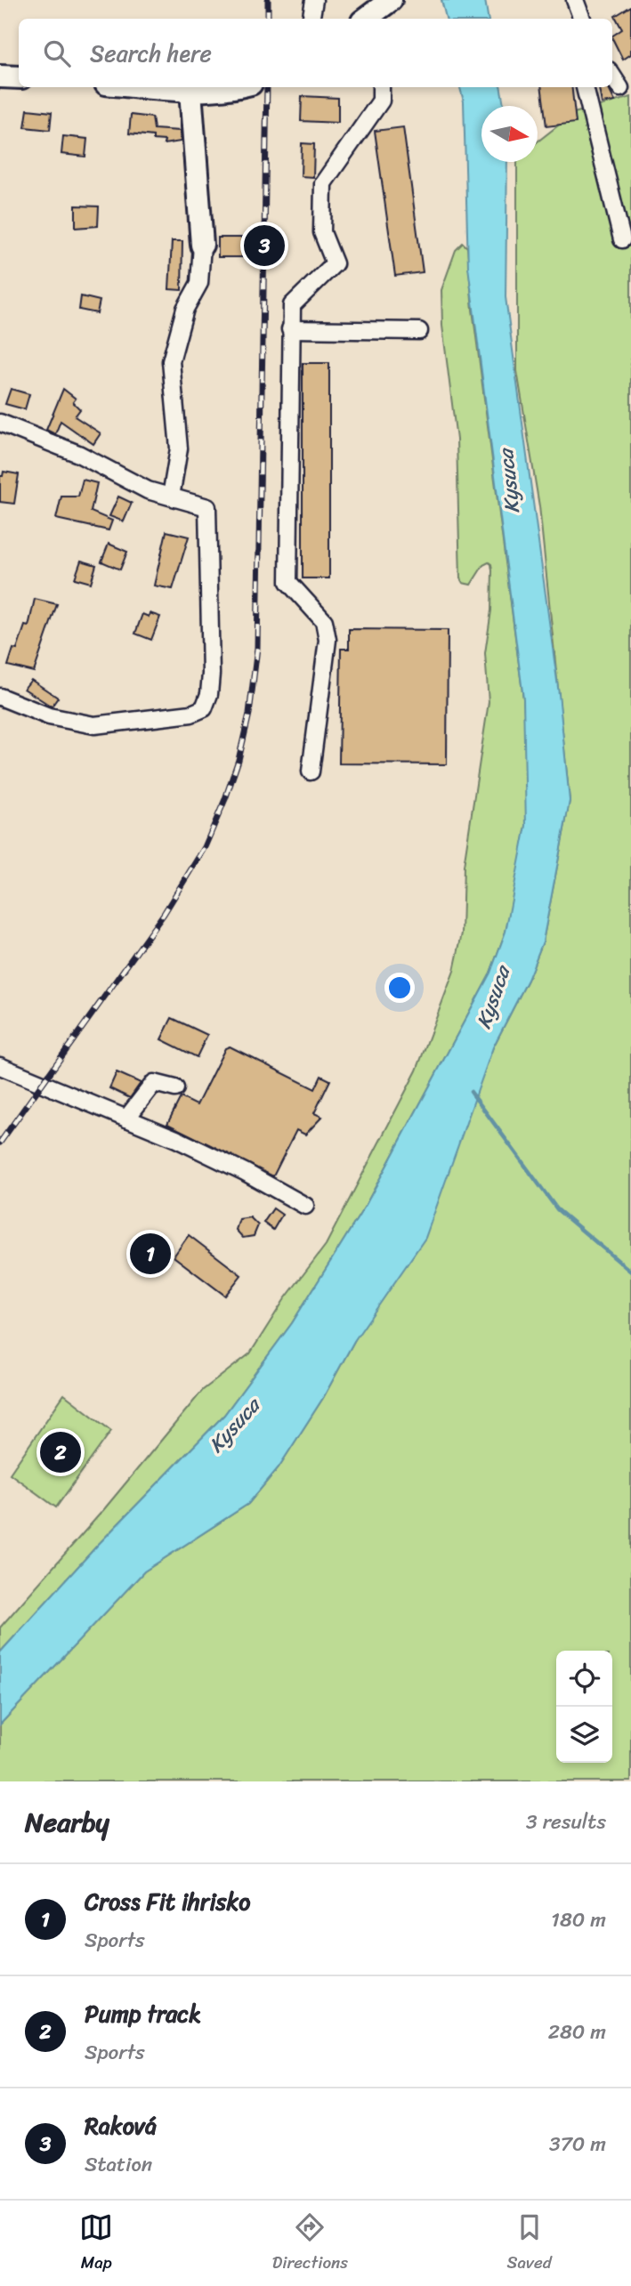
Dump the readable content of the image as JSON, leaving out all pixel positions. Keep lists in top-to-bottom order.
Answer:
{
  "water": ["Kysuca"],
  "north": "right",
  "page": {
    "search": "Search here",
    "pins": ["3", "1", "2"],
    "heading": ["Nearby", "3 results"],
    "list": [
      {
        "mark": "1",
        "name": "Cross Fit ihrisko",
        "note": "Sports",
        "value": "180 m"
      },
      {
        "mark": "2",
        "name": "Pump track",
        "note": "Sports",
        "value": "280 m"
      },
      {
        "mark": "3",
        "name": "Raková",
        "note": "Station",
        "value": "370 m"
      }
    ],
    "nav": ["Map", "Directions", "Saved"]
  }
}
